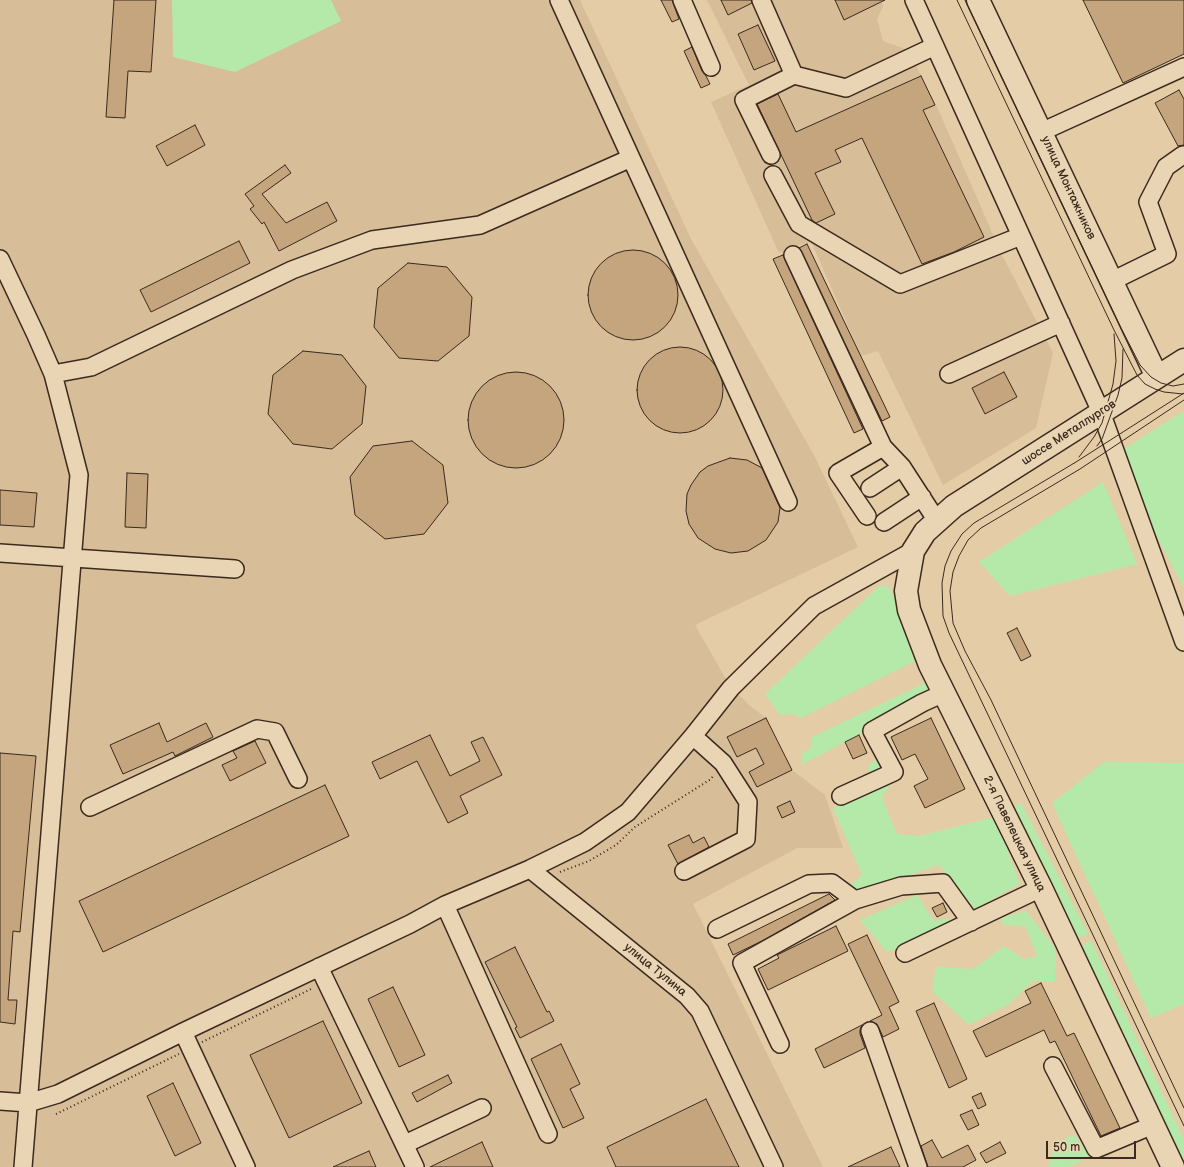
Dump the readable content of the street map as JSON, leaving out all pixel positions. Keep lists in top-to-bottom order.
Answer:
{
  "streets": {
    "main road": ["улица Монтажников", "шоссе Металлургов", "2-я Павелецкая улица"],
    "street": ["улица Тулина"]
  },
  "crossings": [
    ["улица Монтажников", "шоссе Металлургов"],
    ["шоссе Металлургов", "2-я Павелецкая улица"]
  ],
  "scale_bar": "50 m"
}
